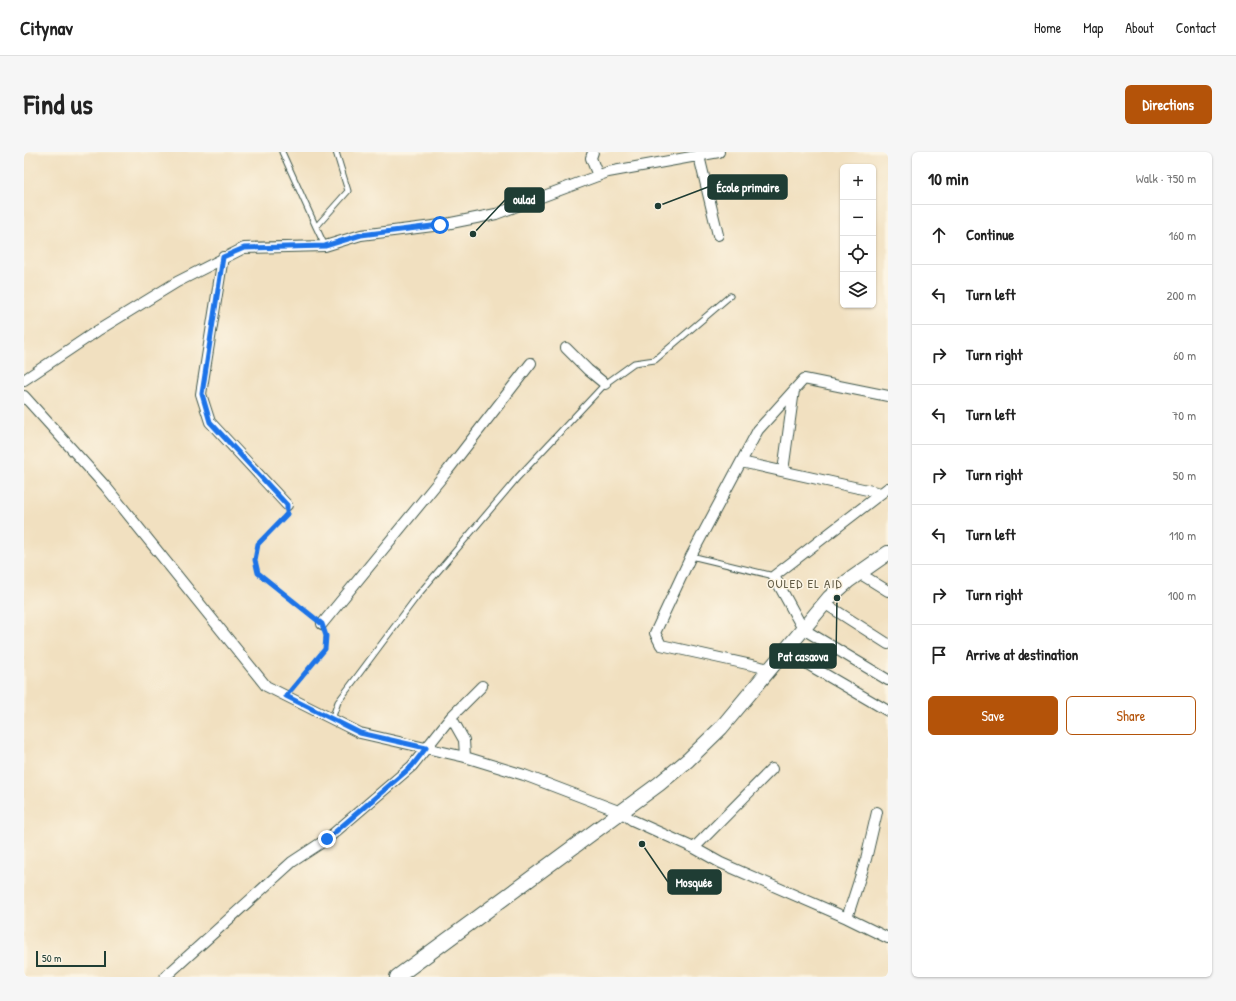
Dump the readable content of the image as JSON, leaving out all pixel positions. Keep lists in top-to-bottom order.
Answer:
{
  "districts": ["OULED EL AID"],
  "places": [
    "École primaire",
    "oulad",
    "Pat casaova",
    "Mosquée"
  ],
  "scale_bar": "50 m",
  "page": {
    "header": "Citynav",
    "nav": [
      "Home",
      "Map",
      "About",
      "Contact"
    ],
    "title": "Find us",
    "buttons": [
      "Directions",
      ["Save", "Share"]
    ],
    "heading": ["10 min", "Walk · 750 m"],
    "map_buttons": ["+", "−"],
    "list": [
      ["Continue", "160 m"],
      ["Turn left", "200 m"],
      ["Turn right", "60 m"],
      ["Turn left", "70 m"],
      ["Turn right", "50 m"],
      ["Turn left", "110 m"],
      ["Turn right", "100 m"],
      "Arrive at destination"
    ],
    "scale": "50 m"
  }
}
